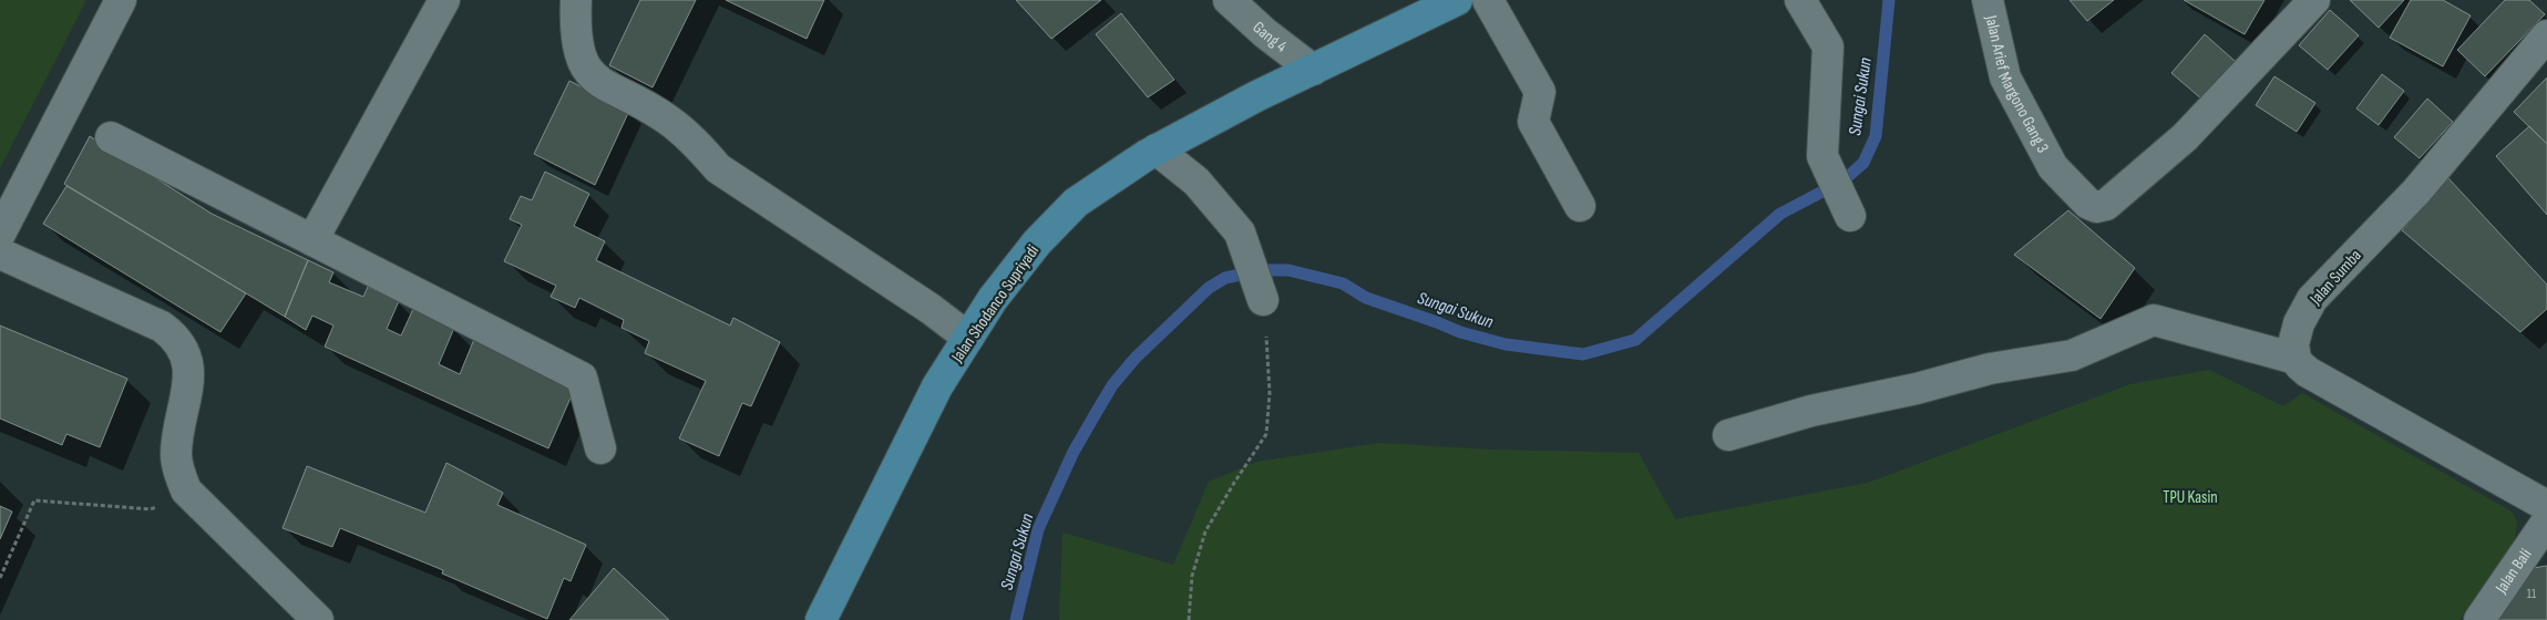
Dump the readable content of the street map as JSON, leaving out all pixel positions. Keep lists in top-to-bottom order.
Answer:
{
  "streets": {
    "main road": ["Jalan Shodanco Supriyadi"],
    "street": [
      "Gang 4",
      "Jalan Arief Margono Gang 3",
      "Jalan Sumba",
      "Jalan Bali"
    ]
  },
  "crossings": [
    ["Gang 4", "Jalan Shodanco Supriyadi"]
  ],
  "water": ["Sungai Sukun"],
  "parks": ["TPU Kasin"],
  "house_numbers": ["11"]
}
